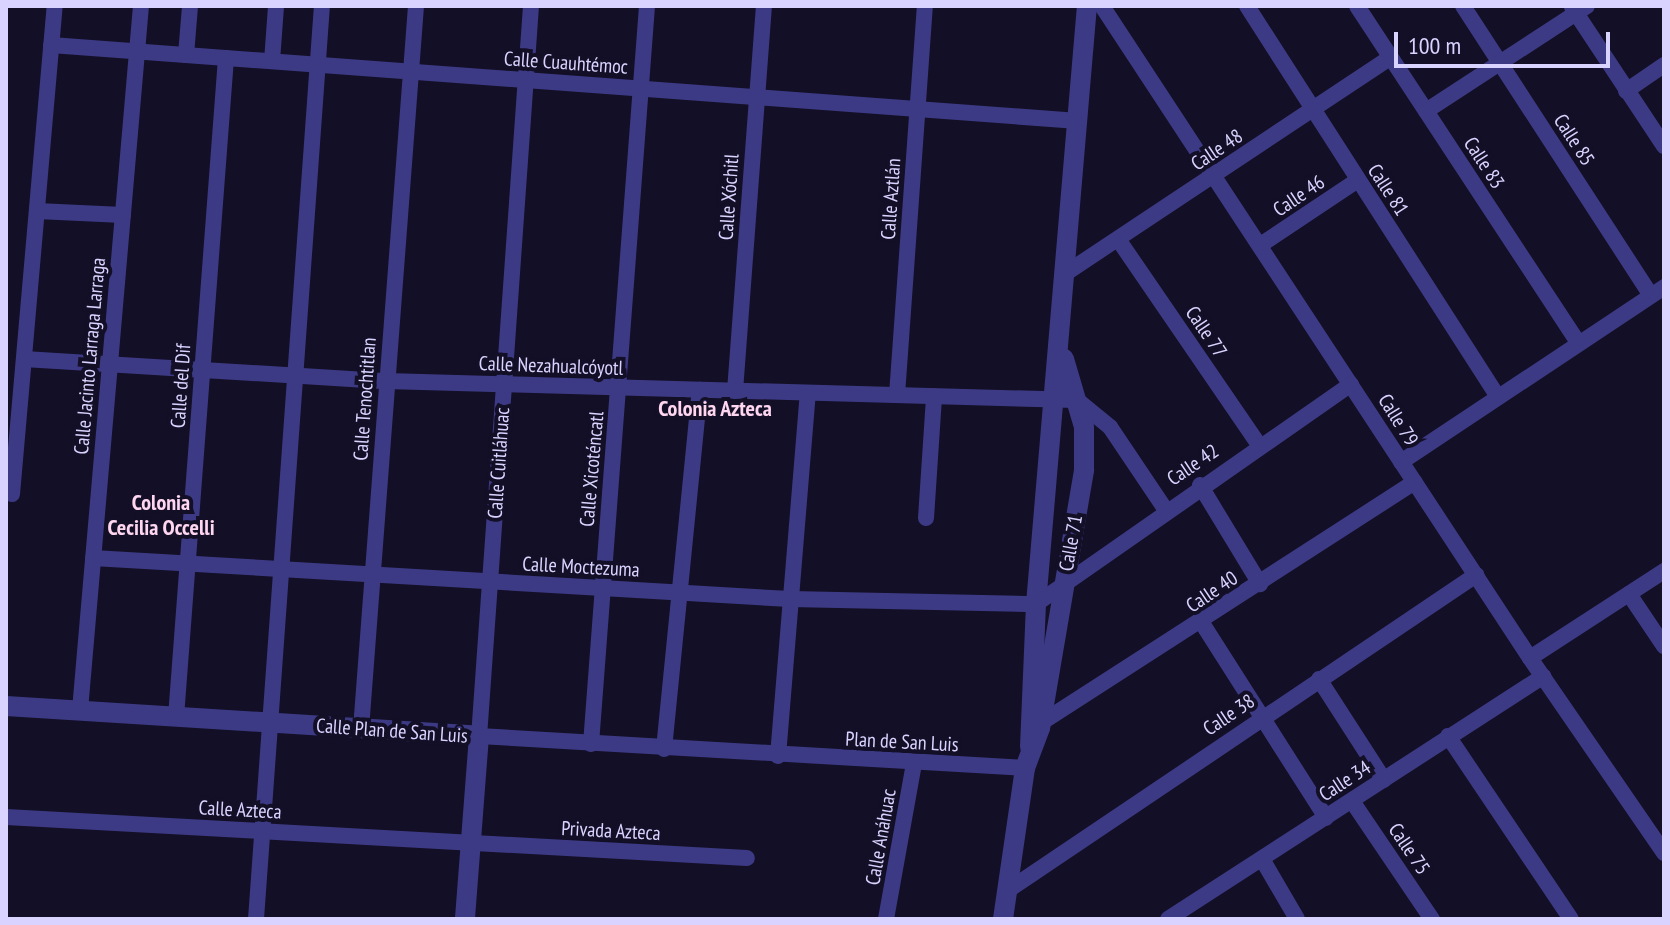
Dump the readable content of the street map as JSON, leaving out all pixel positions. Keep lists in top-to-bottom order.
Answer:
{
  "streets": {
    "street": [
      "Calle Cuauhtémoc",
      "Calle 85",
      "Calle 48",
      "Calle 83",
      "Calle 81",
      "Calle 46",
      "Calle Xóchitl",
      "Calle Aztlán",
      "Calle 77",
      "Calle Jacinto Larraga Larraga",
      "Calle Nezahualcóyotl",
      "Calle del Dif",
      "Calle Tenochtitlan",
      "Calle 79",
      "Calle Cuitláhuac",
      "Calle 42",
      "Calle Xicoténcatl",
      "Calle 71",
      "Calle Moctezuma",
      "Calle 40",
      "Calle 38",
      "Calle Plan de San Luis",
      "Plan de San Luis",
      "Calle 34",
      "Calle Azteca",
      "Privada Azteca",
      "Calle Anáhuac",
      "Calle 75"
    ]
  },
  "crossings": [
    ["Calle Cuauhtémoc", "Calle Xóchitl"],
    ["Calle Cuauhtémoc", "Calle Aztlán"],
    ["Calle Cuauhtémoc", "Calle Jacinto Larraga Larraga"],
    ["Calle Cuauhtémoc", "Calle del Dif"],
    ["Calle Cuauhtémoc", "Calle Tenochtitlan"],
    ["Calle Cuauhtémoc", "Calle Cuitláhuac"],
    ["Calle Cuauhtémoc", "Calle Xicoténcatl"],
    ["Calle Cuauhtémoc", "Calle 71"],
    ["Calle 48", "Calle 83"],
    ["Calle 48", "Calle 81"],
    ["Calle 48", "Calle 77"],
    ["Calle 48", "Calle 79"],
    ["Calle 48", "Calle 71"],
    ["Calle 81", "Calle 46"],
    ["Calle 46", "Calle 79"],
    ["Calle Xóchitl", "Calle Nezahualcóyotl"],
    ["Calle Aztlán", "Calle Nezahualcóyotl"],
    ["Calle 77", "Calle 42"],
    ["Calle Jacinto Larraga Larraga", "Calle Nezahualcóyotl"],
    ["Calle Jacinto Larraga Larraga", "Calle Moctezuma"],
    ["Calle Jacinto Larraga Larraga", "Calle Plan de San Luis"],
    ["Calle Nezahualcóyotl", "Calle del Dif"],
    ["Calle Nezahualcóyotl", "Calle Tenochtitlan"],
    ["Calle Nezahualcóyotl", "Calle Cuitláhuac"],
    ["Calle Nezahualcóyotl", "Calle Xicoténcatl"],
    ["Calle Nezahualcóyotl", "Calle 71"],
    ["Calle del Dif", "Calle Moctezuma"],
    ["Calle del Dif", "Calle Plan de San Luis"],
    ["Calle Tenochtitlan", "Calle Moctezuma"],
    ["Calle Tenochtitlan", "Calle Plan de San Luis"],
    ["Calle 79", "Calle 42"],
    ["Calle 79", "Calle 40"],
    ["Calle 79", "Calle 38"],
    ["Calle 79", "Calle 34"],
    ["Calle Cuitláhuac", "Calle Moctezuma"],
    ["Calle Cuitláhuac", "Calle Plan de San Luis"],
    ["Calle Cuitláhuac", "Calle Azteca"],
    ["Calle Cuitláhuac", "Privada Azteca"],
    ["Calle 42", "Calle 71"],
    ["Calle Xicoténcatl", "Calle Moctezuma"],
    ["Calle Xicoténcatl", "Calle Plan de San Luis"],
    ["Calle 71", "Calle Moctezuma"],
    ["Calle 71", "Calle 40"],
    ["Calle 71", "Calle 38"],
    ["Calle 71", "Plan de San Luis"],
    ["Calle Plan de San Luis", "Plan de San Luis"],
    ["Plan de San Luis", "Calle Anáhuac"],
    ["Calle 34", "Calle 75"],
    ["Calle Azteca", "Privada Azteca"]
  ],
  "districts": ["Colonia Azteca", "Colonia Cecilia Occelli"],
  "scale_bar": "100 m"
}
